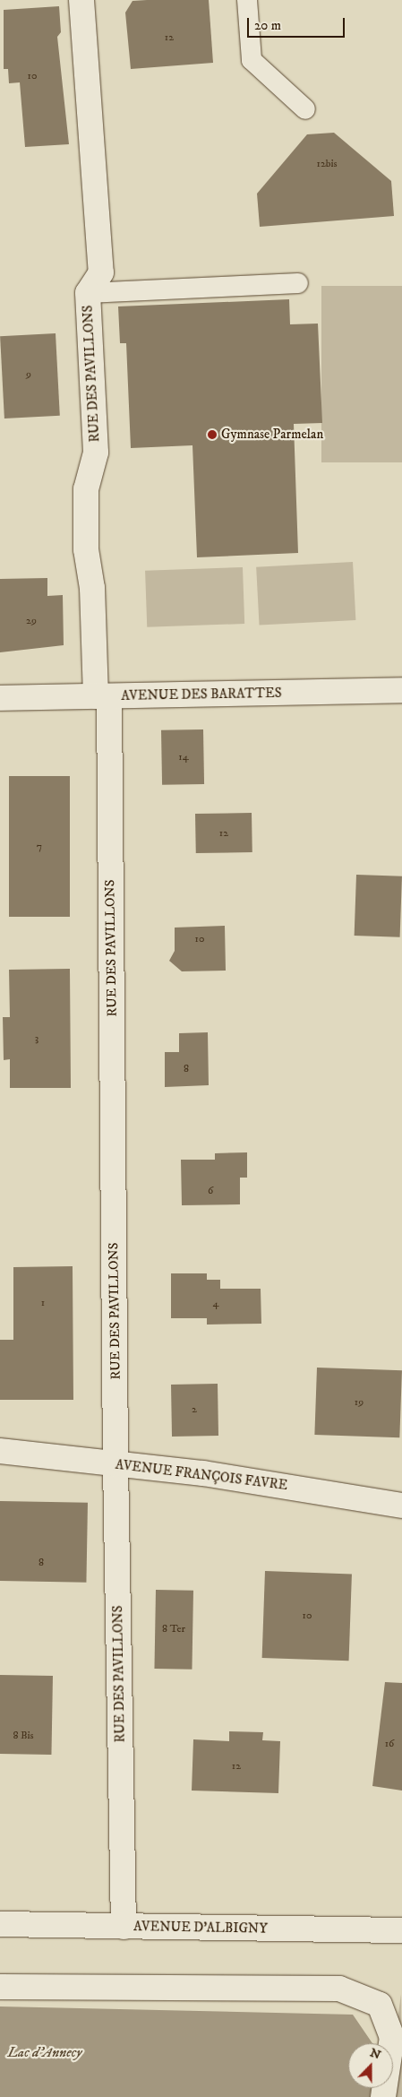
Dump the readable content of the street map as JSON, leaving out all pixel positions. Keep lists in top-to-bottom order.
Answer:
{
  "streets": {
    "street": [
      "RUE DES PAVILLONS",
      "AVENUE DES BARATTES",
      "AVENUE FRANÇOIS FAVRE",
      "AVENUE D'ALBIGNY"
    ]
  },
  "crossings": [
    ["RUE DES PAVILLONS", "AVENUE DES BARATTES"],
    ["RUE DES PAVILLONS", "AVENUE FRANÇOIS FAVRE"],
    ["RUE DES PAVILLONS", "AVENUE D'ALBIGNY"]
  ],
  "water": ["Lac d'Annecy"],
  "places": ["Gymnase Parmelan"],
  "house_numbers": [
    "12",
    "10",
    "12bis",
    "9",
    "29",
    "14",
    "12",
    "7",
    "10",
    "3",
    "8",
    "6",
    "1",
    "4",
    "19",
    "2",
    "8",
    "10",
    "8 Ter",
    "8 Bis",
    "16",
    "12"
  ],
  "scale_bar": "20 m",
  "north": "top"
}
